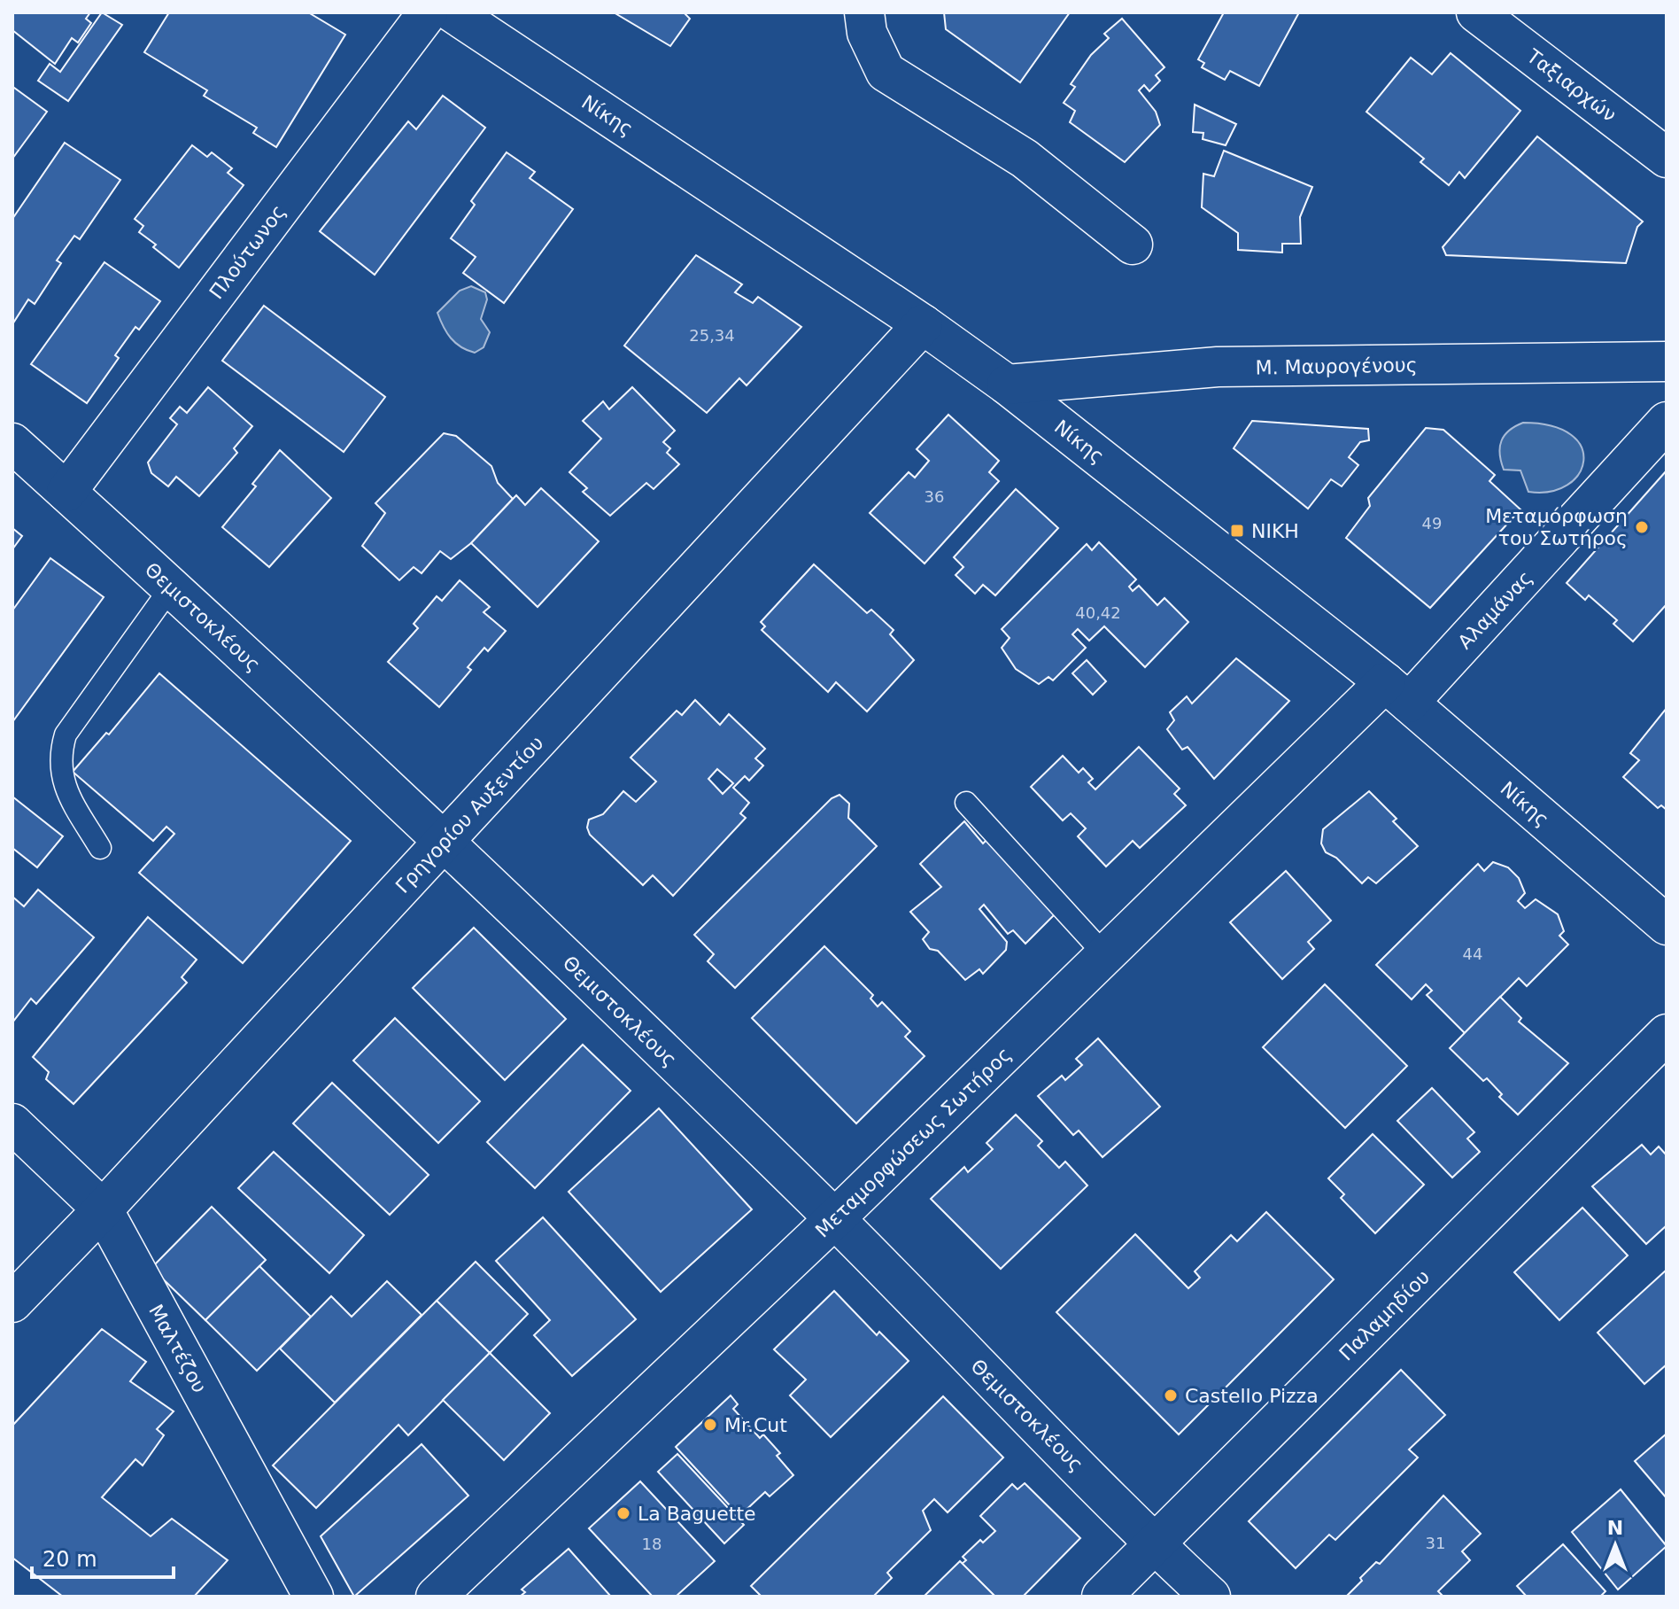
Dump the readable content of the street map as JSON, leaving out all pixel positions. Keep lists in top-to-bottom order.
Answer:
{
  "streets": {
    "street": [
      "Ταξιαρχών",
      "Νίκης",
      "Πλούτωνος",
      "Μ. Μαυρογένους",
      "Αλαμάνας",
      "Θεμιστοκλέους",
      "Γρηγορίου Αυξεντίου",
      "Μεταμορφώσεως Σωτήρος",
      "Παλαμηδίου",
      "Μαλτέζου"
    ]
  },
  "crossings": [
    ["Νίκης", "Μ. Μαυρογένους"],
    ["Νίκης", "Αλαμάνας"],
    ["Νίκης", "Γρηγορίου Αυξεντίου"],
    ["Νίκης", "Μεταμορφώσεως Σωτήρος"],
    ["Πλούτωνος", "Θεμιστοκλέους"],
    ["Αλαμάνας", "Μεταμορφώσεως Σωτήρος"],
    ["Θεμιστοκλέους", "Γρηγορίου Αυξεντίου"],
    ["Θεμιστοκλέους", "Μεταμορφώσεως Σωτήρος"],
    ["Θεμιστοκλέους", "Παλαμηδίου"],
    ["Γρηγορίου Αυξεντίου", "Μαλτέζου"]
  ],
  "places": {
    "other": [
      "Μεταμόρφωση του Σωτήρος",
      "Castello Pizza",
      "Mr.Cut",
      "La Baguette"
    ],
    "transit": ["ΝΙΚΗ"]
  },
  "house_numbers": [
    "25,34",
    "36",
    "49",
    "40,42",
    "44",
    "31",
    "18"
  ],
  "scale_bar": "20 m",
  "north": "top"
}
